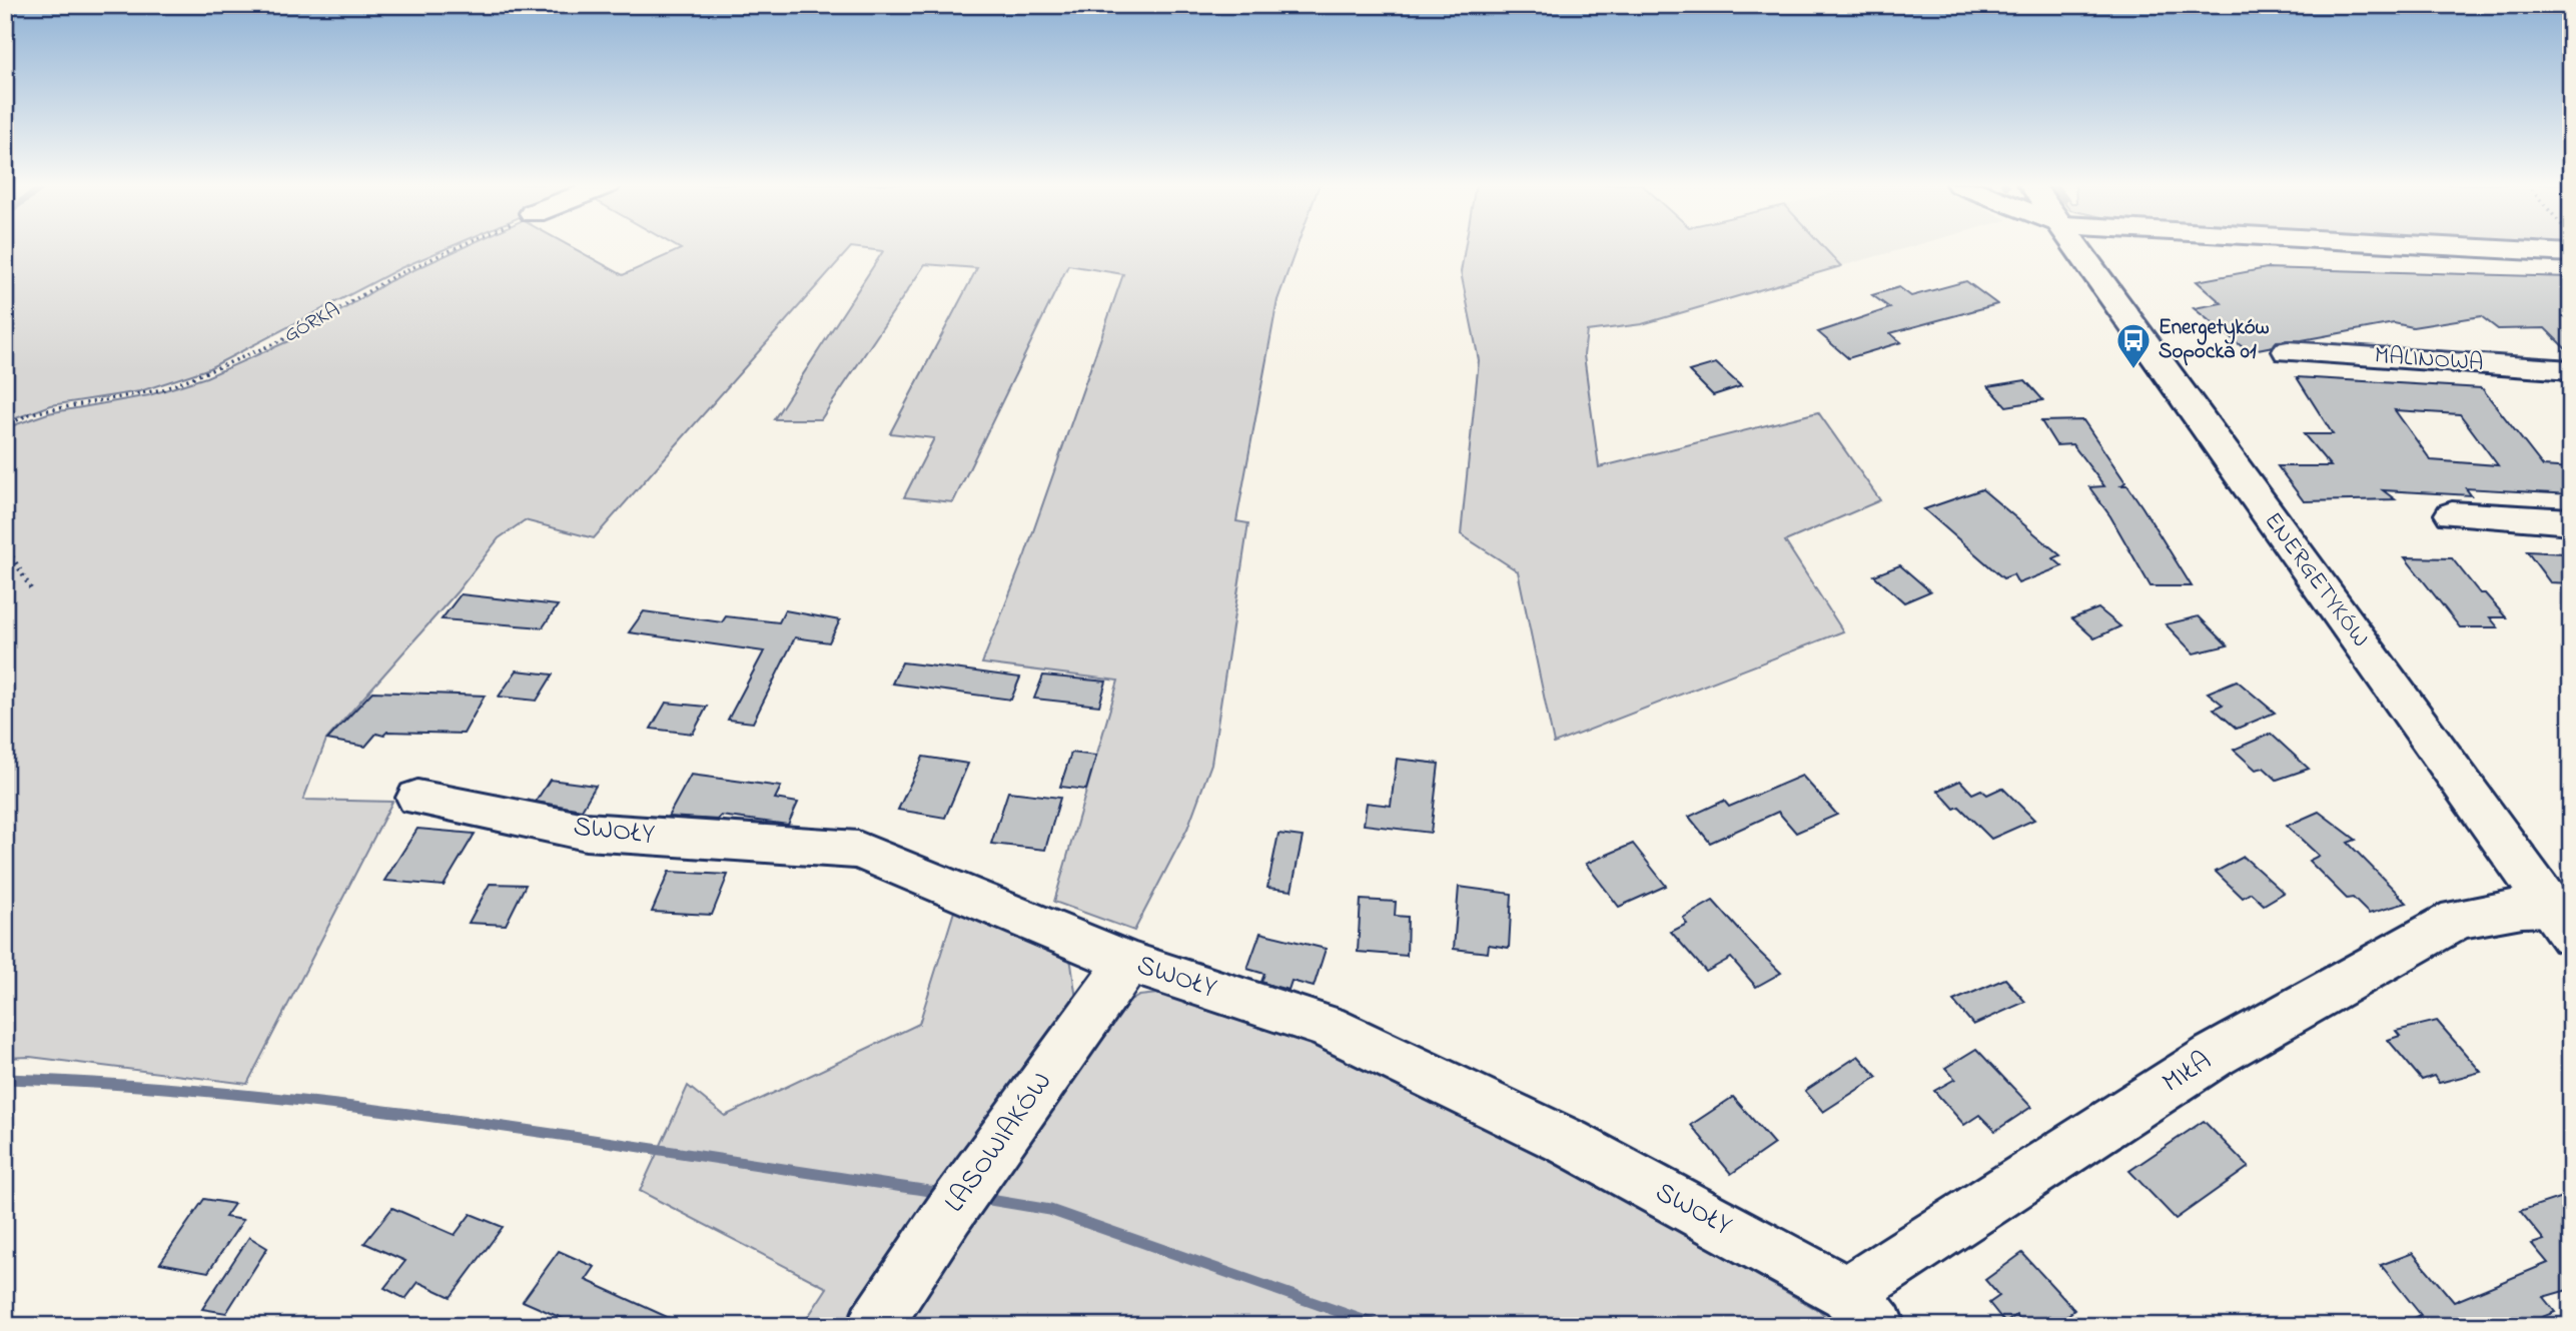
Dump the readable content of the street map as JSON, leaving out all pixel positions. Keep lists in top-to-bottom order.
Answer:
{
  "streets": {
    "street": [
      "MALINOWA",
      "ENERGETYKÓW",
      "SWOŁY",
      "MIŁA",
      "LASOWIAKÓW"
    ],
    "path": ["GÓRKA"]
  },
  "crossings": [
    ["ENERGETYKÓW", "MIŁA"],
    ["SWOŁY", "MIŁA"],
    ["SWOŁY", "LASOWIAKÓW"]
  ],
  "places": {
    "bus stop": ["Energetyków Sopocka 01"]
  }
}
